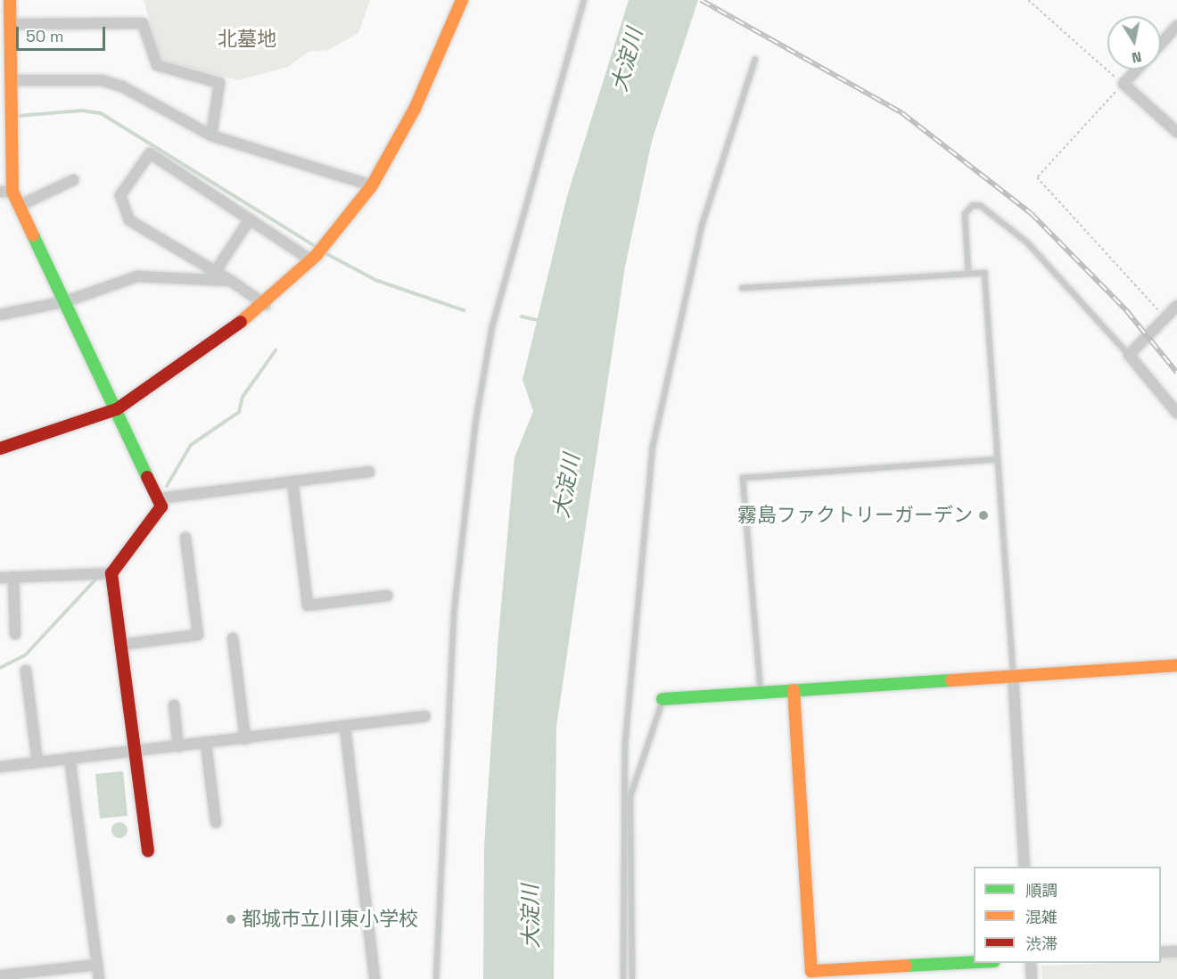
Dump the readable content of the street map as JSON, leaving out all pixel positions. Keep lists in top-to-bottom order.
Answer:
{
  "water": ["大淀川"],
  "parks": ["北墓地"],
  "places": ["霧島ファクトリーガーデン", "都城市立川東小学校"],
  "legend": ["順調", "混雑", "渋滞"],
  "scale_bar": "50 m",
  "north": "bottom"
}
